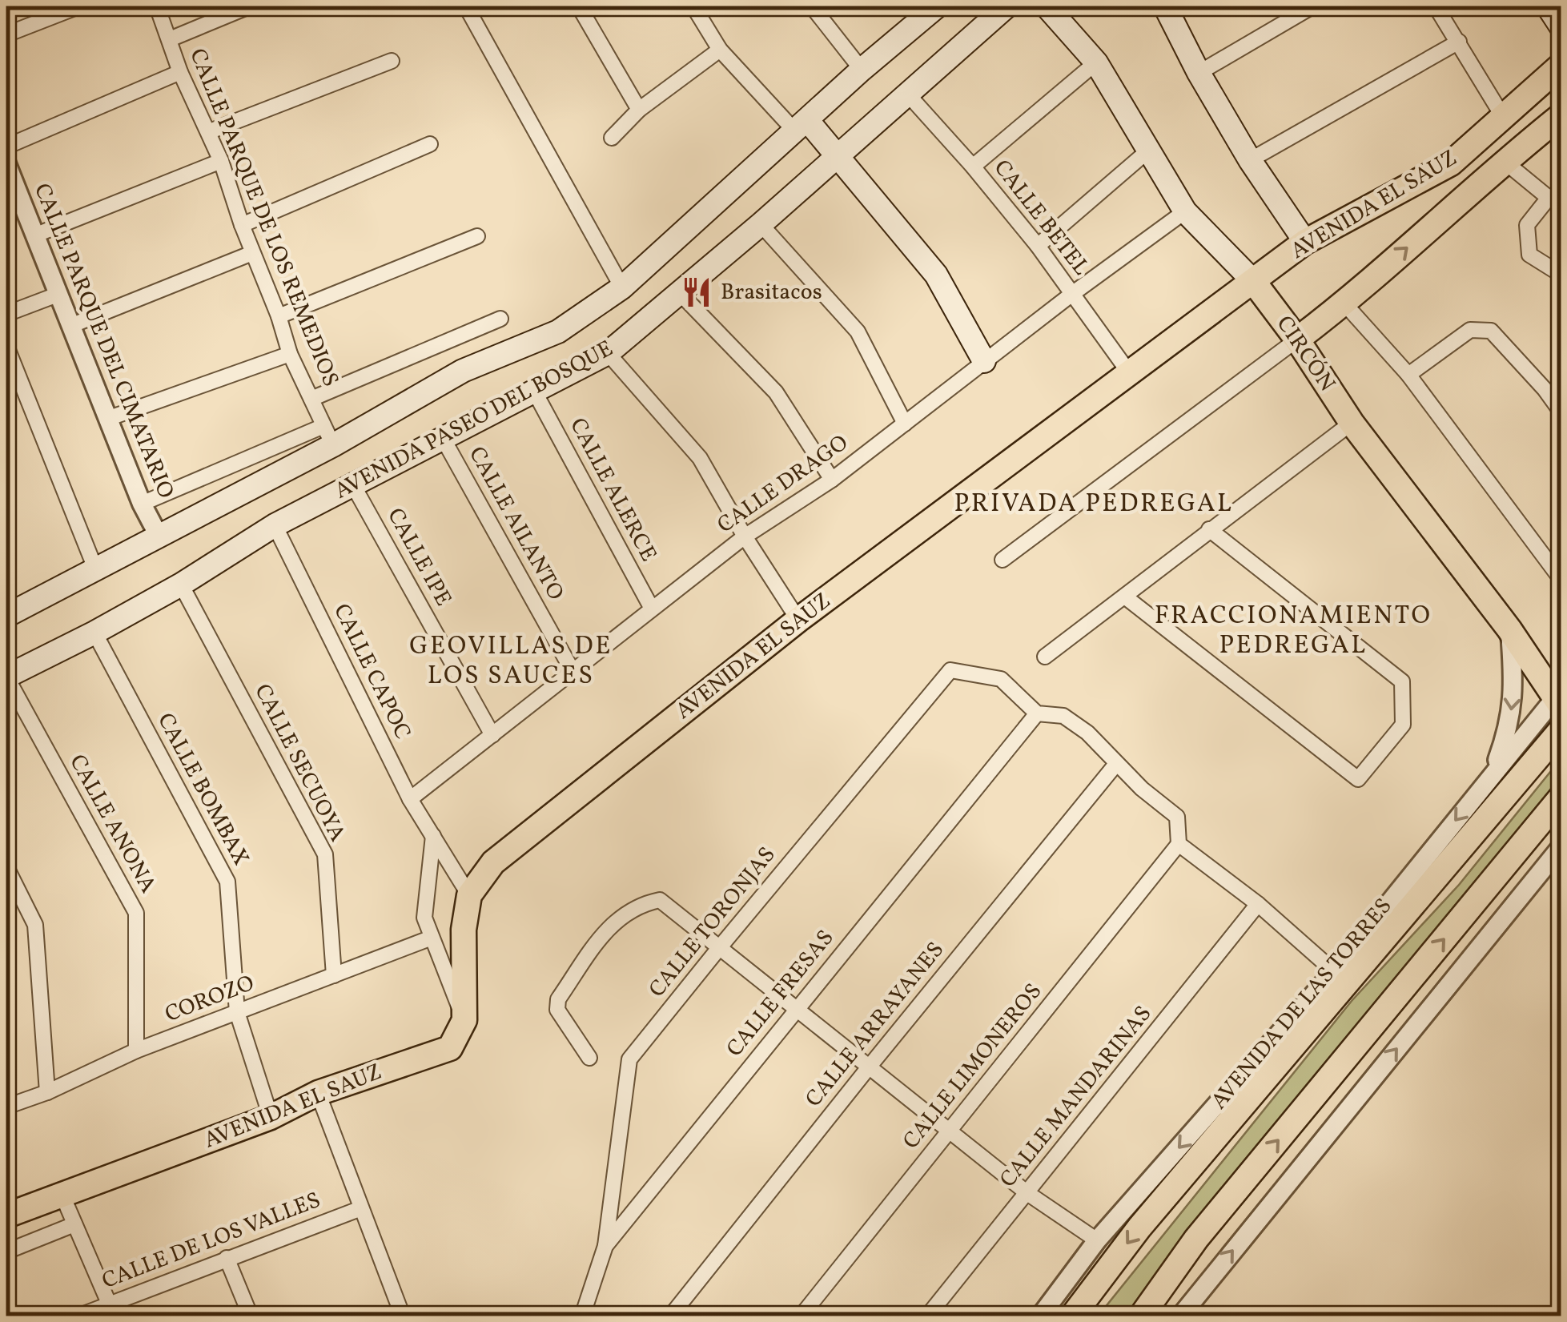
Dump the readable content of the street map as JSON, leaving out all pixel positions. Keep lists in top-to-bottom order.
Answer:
{
  "streets": {
    "main road": [
      "AVENIDA EL SAUZ",
      "CIRCÓN",
      "AVENIDA PASEO DEL BOSQUE",
      "AVENIDA DE LAS TORRES"
    ],
    "street": [
      "CALLE PARQUE DE LOS REMEDIOS",
      "CALLE BETEL",
      "CALLE PARQUE DEL CIMATARIO",
      "CALLE DRAGO",
      "CALLE ALERCE",
      "CALLE AILANTO",
      "CALLE IPE",
      "CALLE CAPOC",
      "CALLE SECUOYA",
      "CALLE BOMBAX",
      "CALLE ANONA",
      "CALLE TORONJAS",
      "CALLE FRESAS",
      "COROZO",
      "CALLE ARRAYANES",
      "CALLE LIMONEROS",
      "CALLE MANDARINAS",
      "CALLE DE LOS VALLES"
    ]
  },
  "crossings": [
    ["AVENIDA EL SAUZ", "CALLE BETEL"],
    ["AVENIDA EL SAUZ", "CIRCÓN"],
    ["AVENIDA EL SAUZ", "CALLE CAPOC"],
    ["AVENIDA EL SAUZ", "CALLE BOMBAX"],
    ["CALLE PARQUE DE LOS REMEDIOS", "AVENIDA PASEO DEL BOSQUE"],
    ["CALLE BETEL", "AVENIDA PASEO DEL BOSQUE"],
    ["CALLE BETEL", "CALLE DRAGO"],
    ["CALLE PARQUE DEL CIMATARIO", "AVENIDA PASEO DEL BOSQUE"],
    ["CIRCÓN", "CALLE DRAGO"],
    ["CIRCÓN", "AVENIDA DE LAS TORRES"],
    ["AVENIDA PASEO DEL BOSQUE", "CALLE ALERCE"],
    ["AVENIDA PASEO DEL BOSQUE", "CALLE AILANTO"],
    ["AVENIDA PASEO DEL BOSQUE", "CALLE IPE"],
    ["AVENIDA PASEO DEL BOSQUE", "CALLE CAPOC"],
    ["AVENIDA PASEO DEL BOSQUE", "CALLE SECUOYA"],
    ["AVENIDA PASEO DEL BOSQUE", "CALLE BOMBAX"],
    ["AVENIDA PASEO DEL BOSQUE", "CALLE ANONA"],
    ["CALLE DRAGO", "CALLE ALERCE"],
    ["CALLE DRAGO", "CALLE AILANTO"],
    ["CALLE DRAGO", "CALLE IPE"],
    ["CALLE DRAGO", "CALLE CAPOC"],
    ["CALLE SECUOYA", "COROZO"],
    ["CALLE BOMBAX", "COROZO"],
    ["CALLE ANONA", "COROZO"],
    ["CALLE TORONJAS", "CALLE FRESAS"]
  ],
  "districts": ["PRIVADA PEDREGAL", "FRACCIONAMIENTO PEDREGAL", "GEOVILLAS DE LOS SAUCES"],
  "places": {
    "restaurant": ["Brasitacos"]
  }
}
